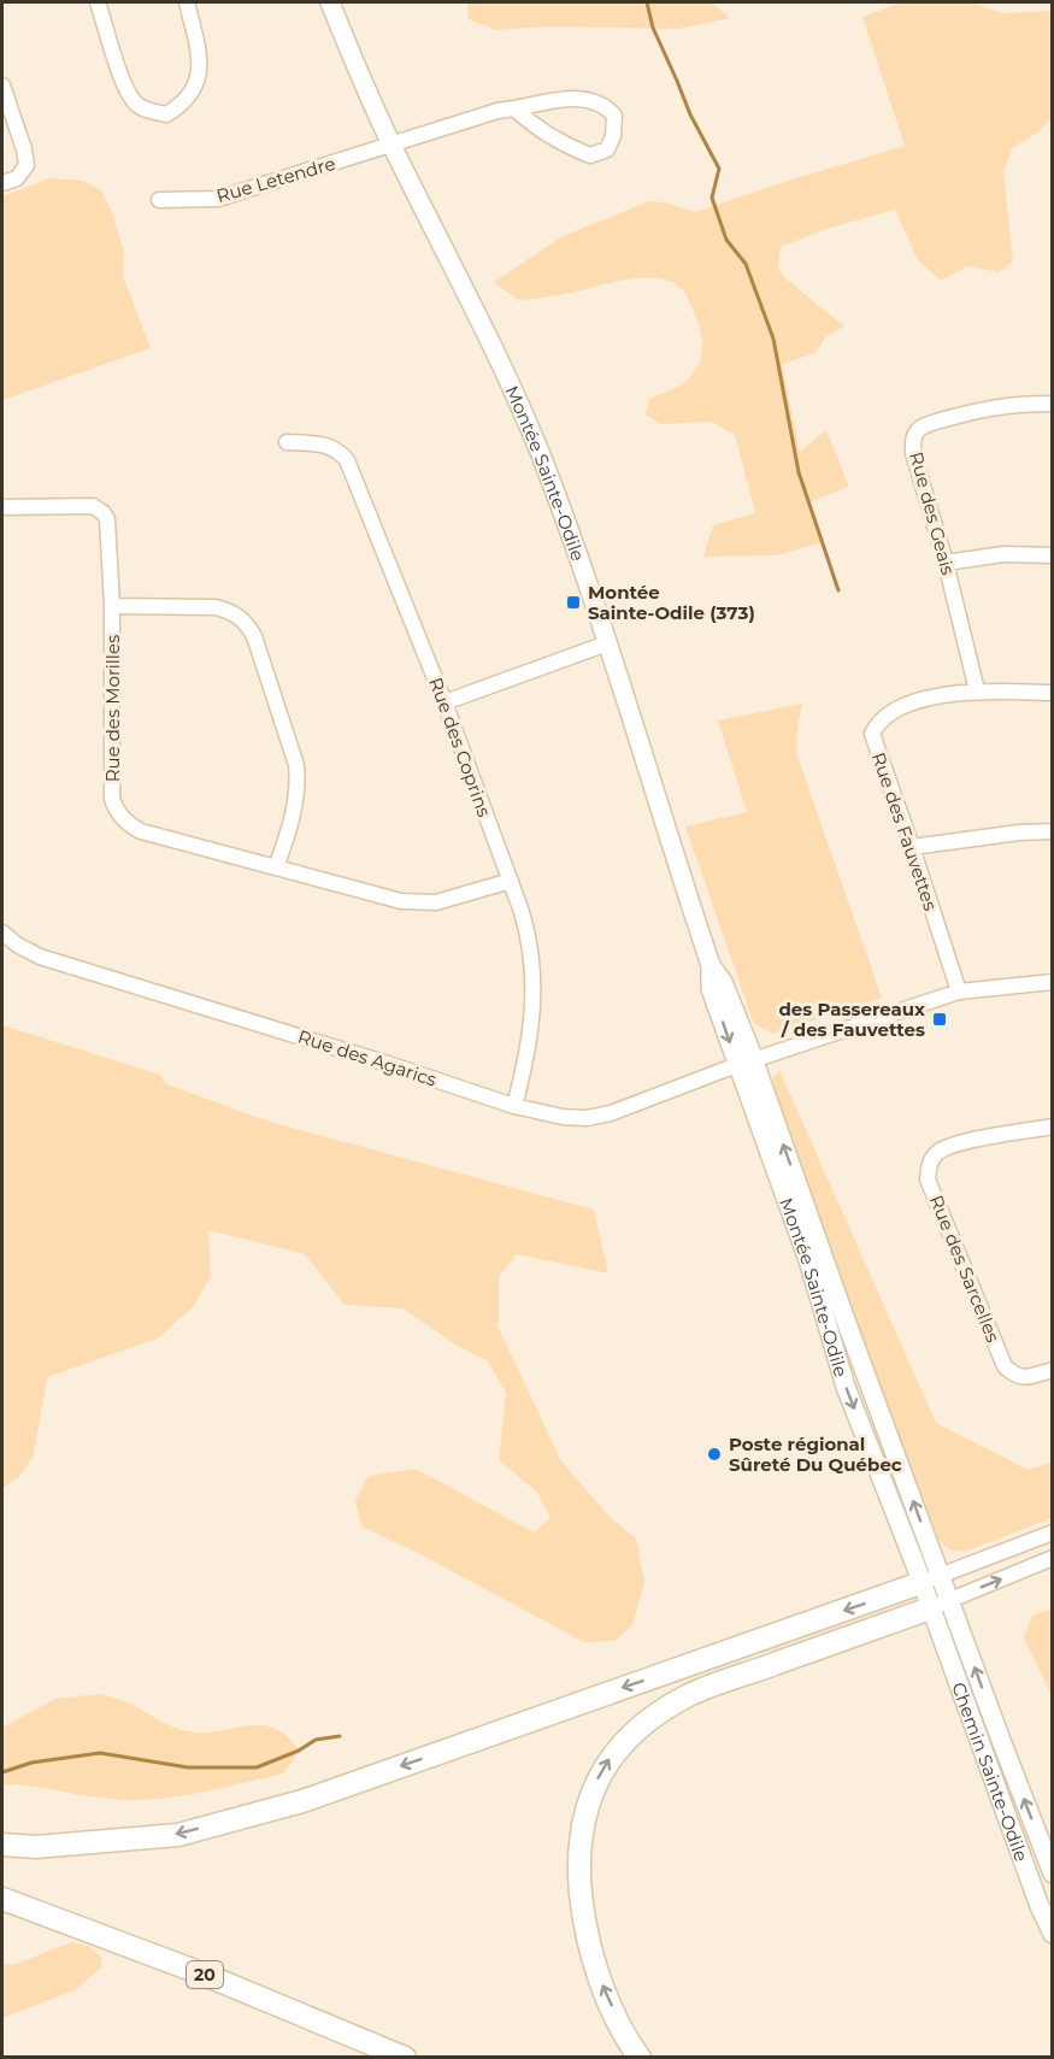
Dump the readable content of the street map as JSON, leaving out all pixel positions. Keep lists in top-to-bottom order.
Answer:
{
  "streets": {
    "highway": ["20"],
    "main road": ["Montée Sainte-Odile", "Chemin Sainte-Odile"],
    "street": [
      "Rue Letendre",
      "Rue des Geais",
      "Rue des Morilles",
      "Rue des Coprins",
      "Rue des Fauvettes",
      "Rue des Agarics",
      "Rue des Sarcelles"
    ]
  },
  "crossings": [
    ["Rue Letendre", "Montée Sainte-Odile"],
    ["Montée Sainte-Odile", "Rue des Agarics"],
    ["Montée Sainte-Odile", "Chemin Sainte-Odile"],
    ["Rue des Geais", "Rue des Fauvettes"],
    ["Rue des Morilles", "Rue des Coprins"],
    ["Rue des Coprins", "Rue des Agarics"],
    ["Rue des Fauvettes", "Rue des Agarics"]
  ],
  "places": {
    "transit": ["Montée Sainte-Odile (373)", "des Passereaux / des Fauvettes"],
    "other": ["Poste régional Sûreté Du Québec"]
  }
}
